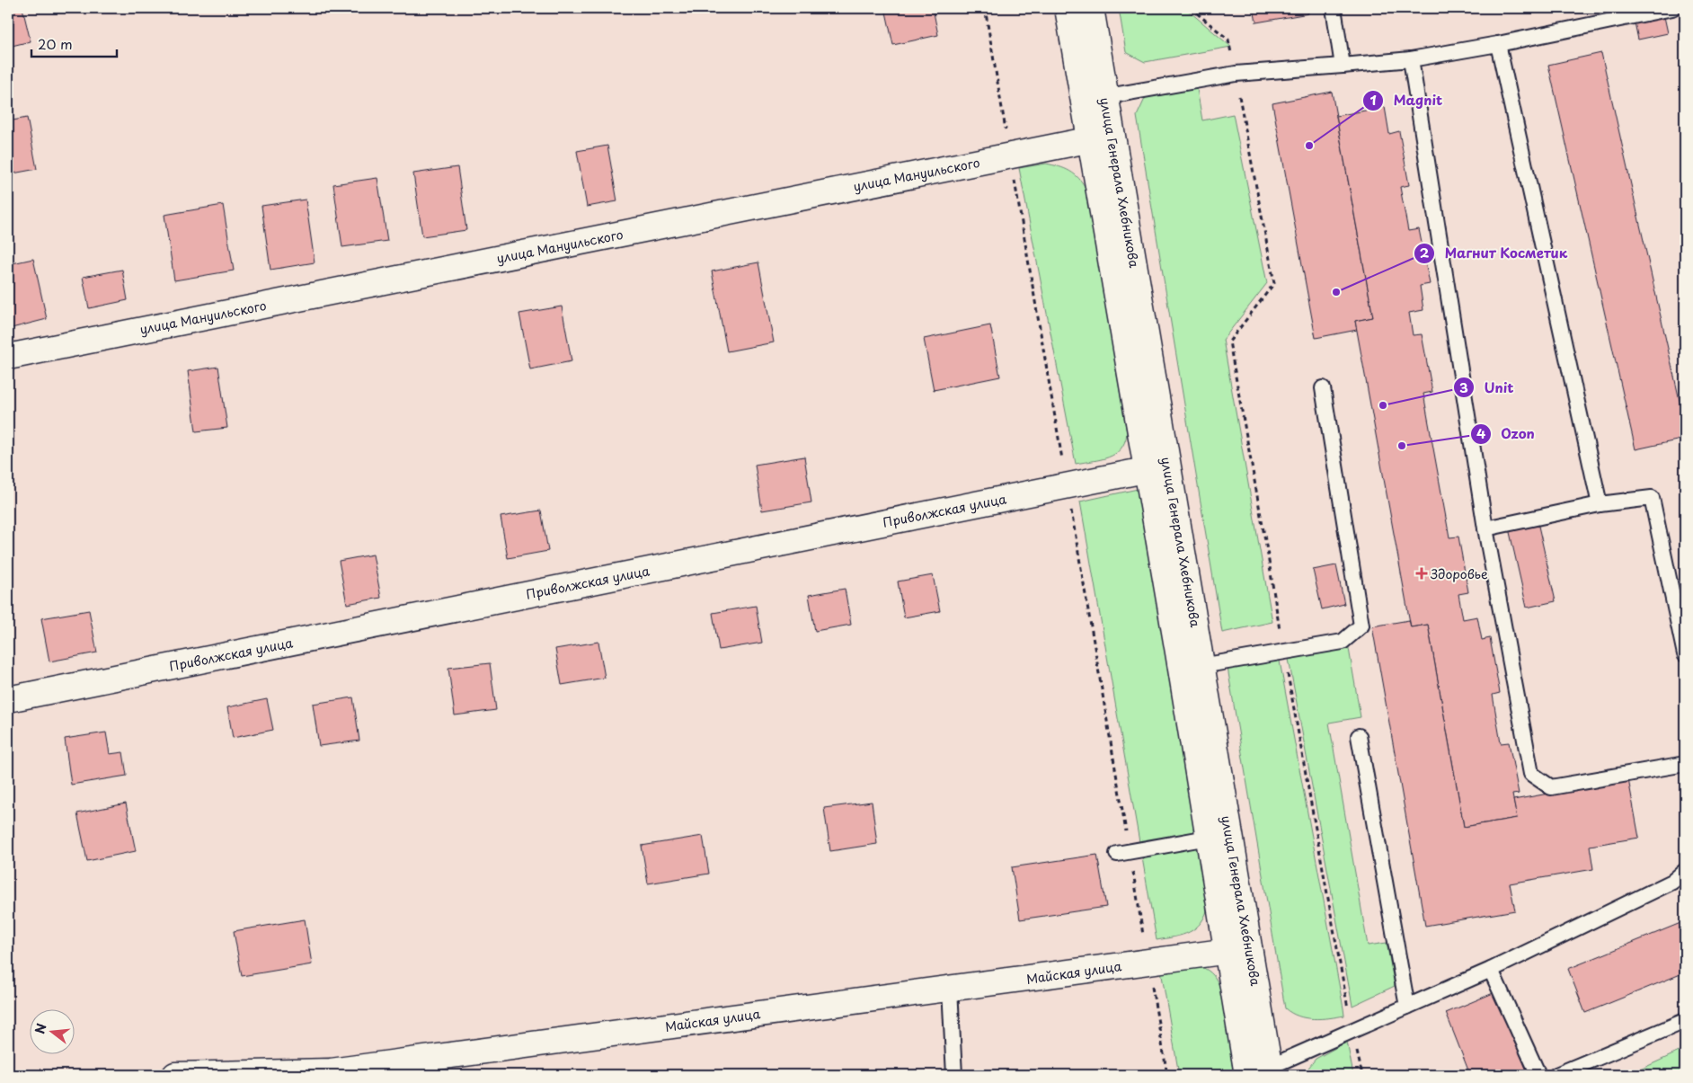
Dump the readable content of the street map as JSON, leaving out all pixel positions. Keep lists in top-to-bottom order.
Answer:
{
  "streets": {
    "street": [
      "улица Мануильского",
      "улица Генерала Хлебникова",
      "Приволжская улица",
      "Майская улица"
    ]
  },
  "crossings": [
    ["улица Мануильского", "улица Генерала Хлебникова"],
    ["улица Генерала Хлебникова", "Приволжская улица"],
    ["улица Генерала Хлебникова", "Майская улица"]
  ],
  "places": {
    "other": [
      "Magnit",
      "Магнит Косметик",
      "Unit",
      "Ozon"
    ],
    "health": ["Здоровье"]
  },
  "scale_bar": "20 m",
  "north": "left"
}
